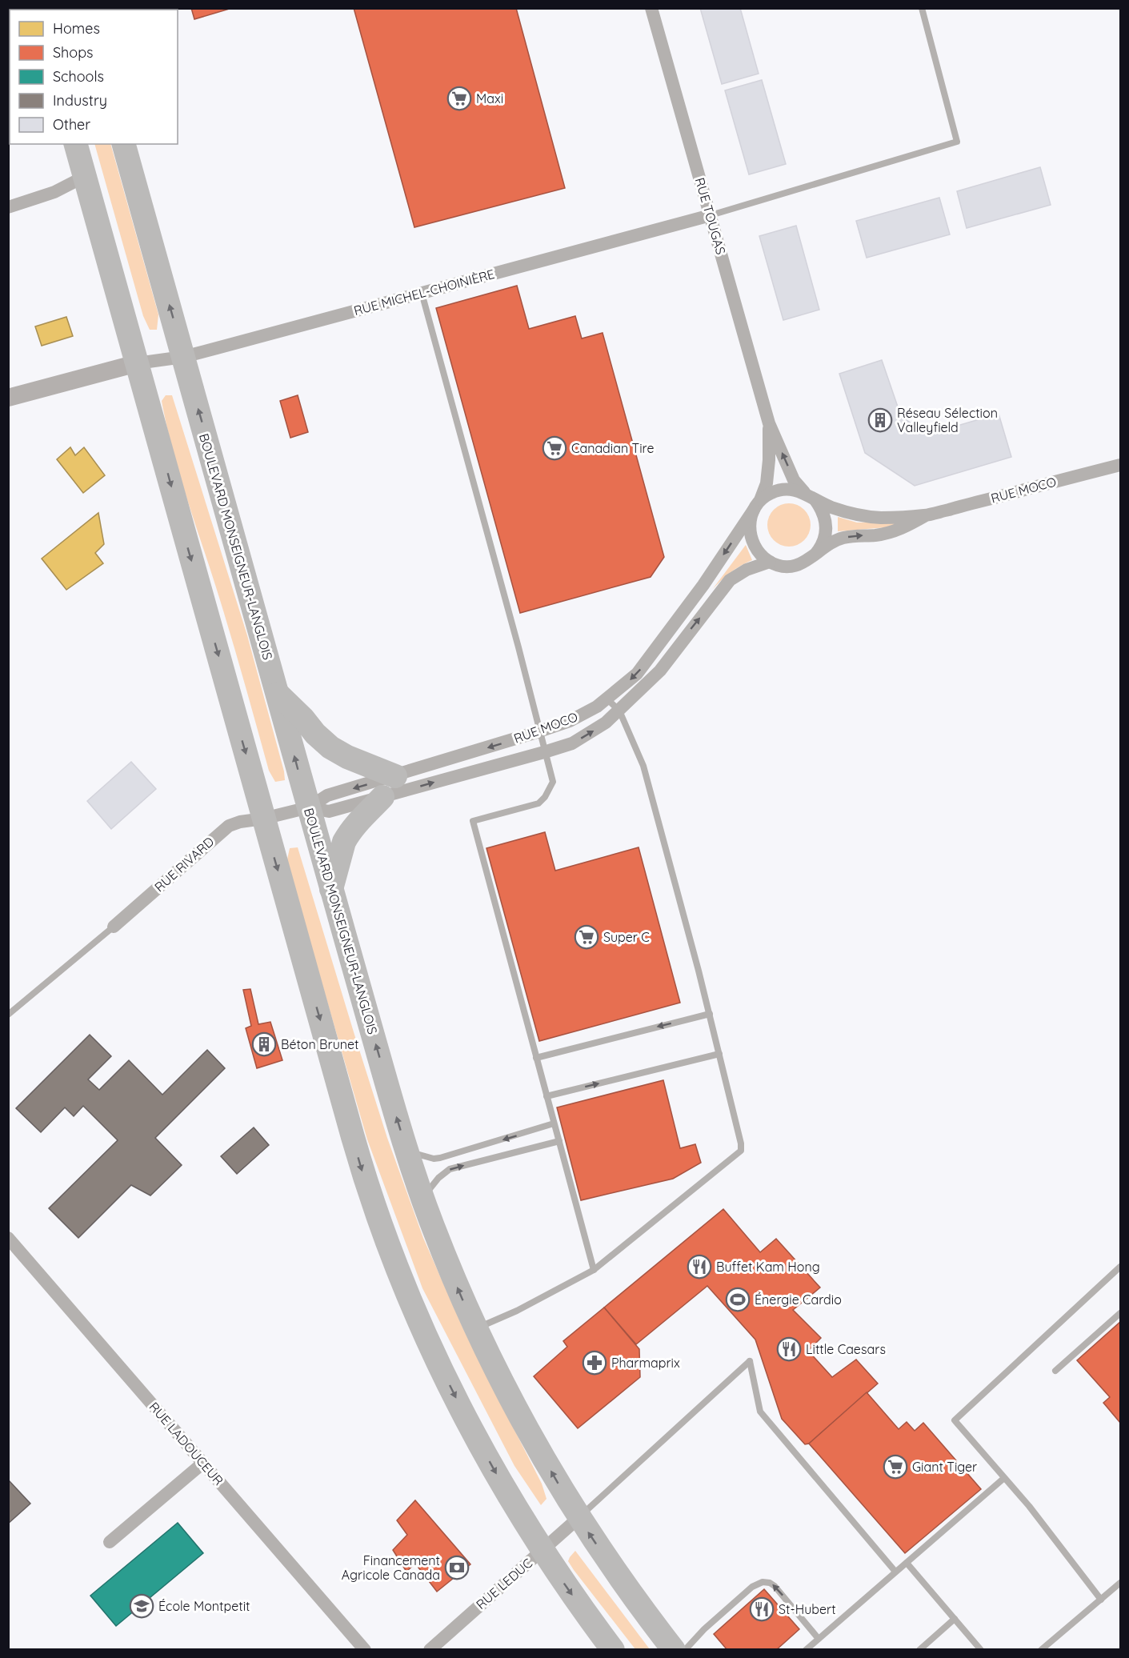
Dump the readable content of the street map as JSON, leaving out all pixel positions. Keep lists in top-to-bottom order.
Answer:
{
  "streets": {
    "highway": ["BOULEVARD MONSEIGNEUR-LANGLOIS"],
    "street": [
      "RUE TOUGAS",
      "RUE MICHEL-CHOINIÈRE",
      "RUE MOCO",
      "RUE RIVARD",
      "RUE LADOUCEUR",
      "RUE LEDUC"
    ]
  },
  "crossings": [
    ["RUE TOUGAS", "RUE MICHEL-CHOINIÈRE"],
    ["RUE TOUGAS", "RUE MOCO"],
    ["RUE MICHEL-CHOINIÈRE", "BOULEVARD MONSEIGNEUR-LANGLOIS"],
    ["RUE MOCO", "BOULEVARD MONSEIGNEUR-LANGLOIS"],
    ["RUE MOCO", "RUE RIVARD"],
    ["BOULEVARD MONSEIGNEUR-LANGLOIS", "RUE LEDUC"]
  ],
  "places": {
    "supermarket": [
      "Maxi",
      "Canadian Tire",
      "Super C",
      "Giant Tiger"
    ],
    "building": ["Réseau Sélection Valleyfield", "Béton Brunet"],
    "restaurant": ["Buffet Kam Hong", "Little Caesars", "St-Hubert"],
    "sports": ["Énergie Cardio"],
    "pharmacy": ["Pharmaprix"],
    "bank": ["Financement Agricole Canada"],
    "school or university": ["École Montpetit"]
  },
  "legend": [
    "Homes",
    "Shops",
    "Schools",
    "Industry",
    "Other"
  ]
}
